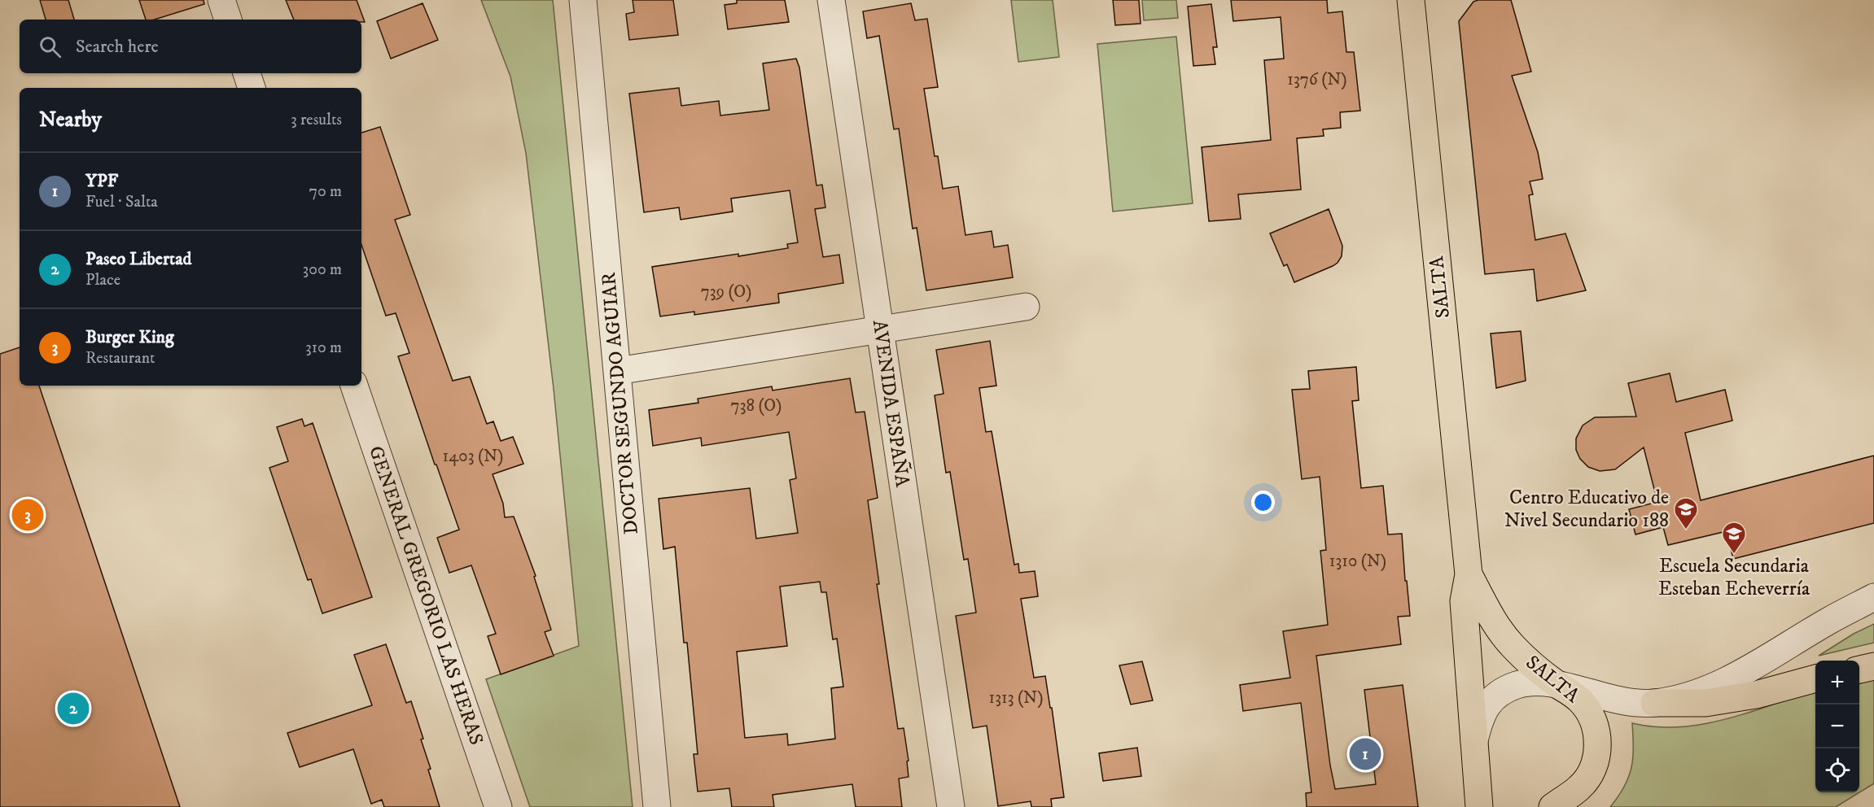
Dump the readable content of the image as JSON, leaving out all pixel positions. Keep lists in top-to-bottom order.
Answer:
{
  "streets": {
    "main road": ["SALTA"],
    "street": ["DOCTOR SEGUNDO AGUIAR", "AVENIDA ESPAÑA", "GENERAL GREGORIO LAS HERAS"]
  },
  "places": {
    "school or university": ["Centro Educativo de Nivel Secundario 188", "Escuela Secundaria Esteban Echeverría"]
  },
  "house_numbers": [
    "1376 (N)",
    "739 (O)",
    "738 (O)",
    "1403 (N)",
    "1310 (N)",
    "1313 (N)"
  ],
  "page": {
    "search": "Search here",
    "heading": ["Nearby", "3 results"],
    "list": [
      {
        "mark": "1",
        "name": "YPF",
        "note": "Fuel · Salta",
        "value": "70 m"
      },
      {
        "mark": "2",
        "name": "Paseo Libertad",
        "note": "Place",
        "value": "300 m"
      },
      {
        "mark": "3",
        "name": "Burger King",
        "note": "Restaurant",
        "value": "310 m"
      }
    ],
    "pins": ["3", "2", "1"],
    "map_buttons": ["+", "−"]
  }
}
